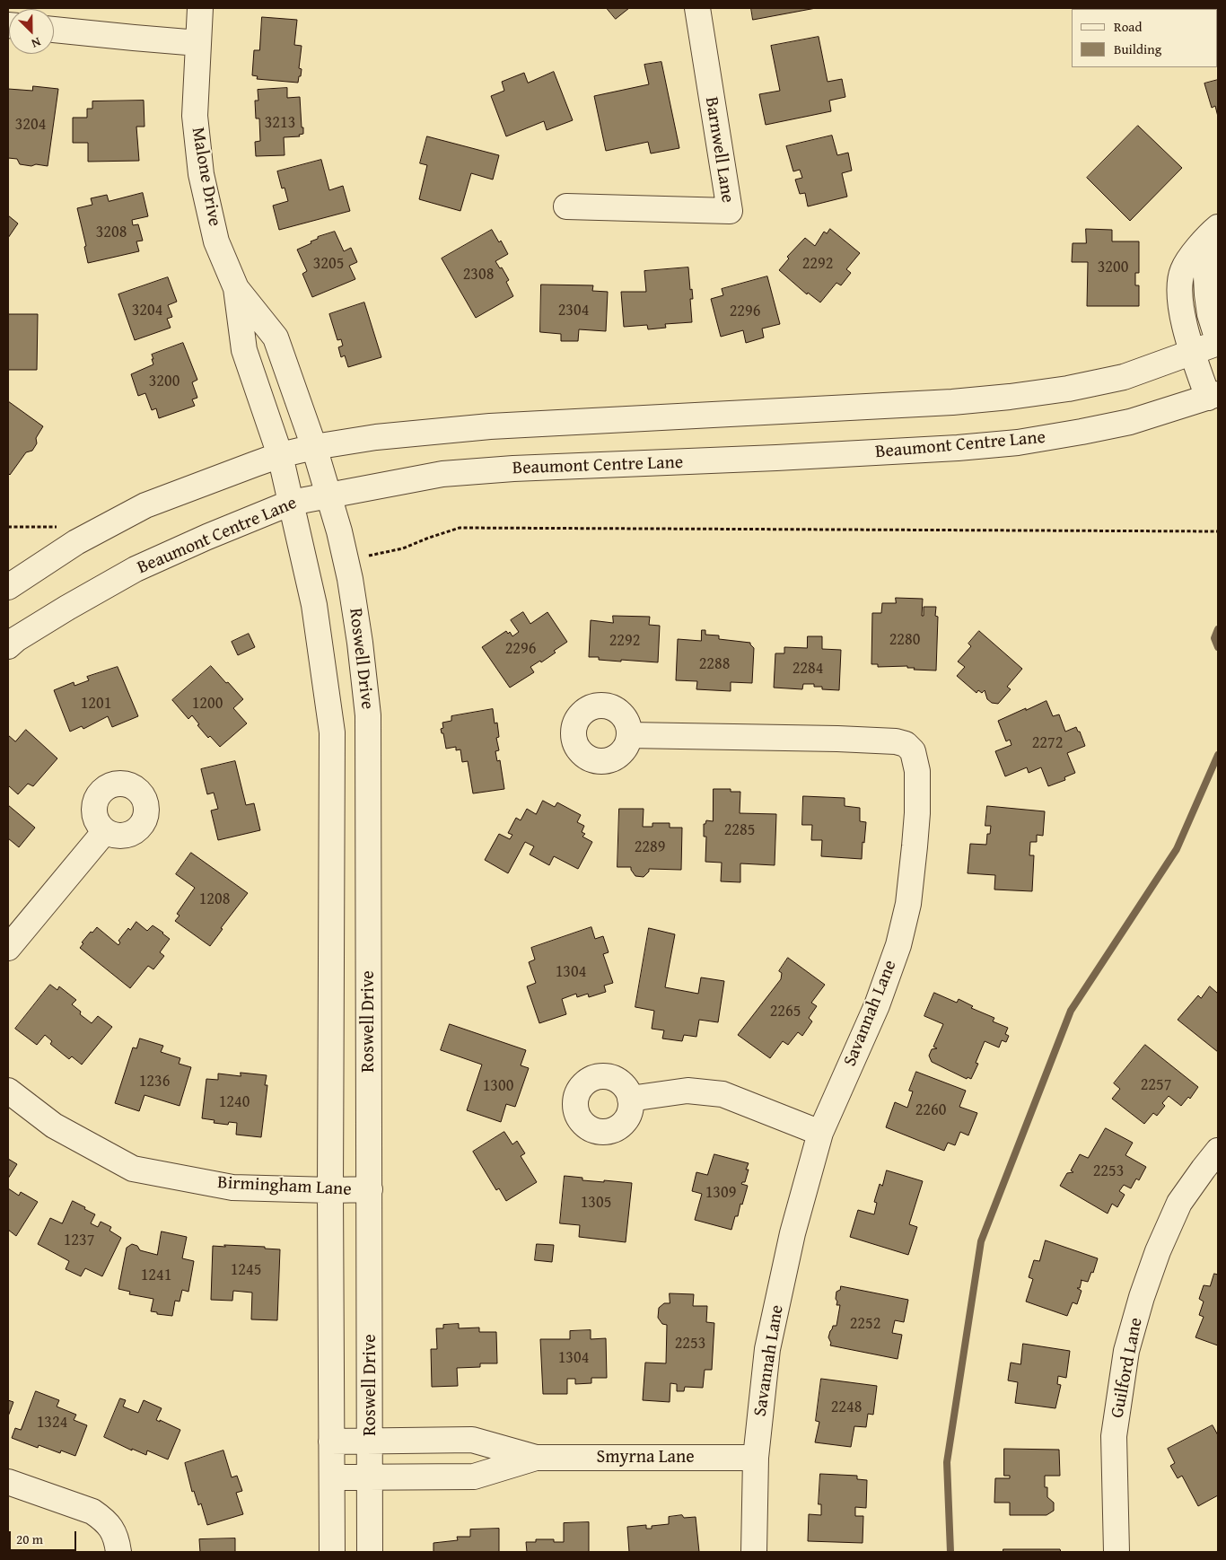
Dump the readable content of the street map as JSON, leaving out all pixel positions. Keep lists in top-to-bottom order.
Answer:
{
  "streets": {
    "street": [
      "Barnwell Lane",
      "Malone Drive",
      "Beaumont Centre Lane",
      "Roswell Drive",
      "Savannah Lane",
      "Birmingham Lane",
      "Guilford Lane",
      "Smyrna Lane"
    ]
  },
  "crossings": [
    ["Malone Drive", "Beaumont Centre Lane"],
    ["Malone Drive", "Roswell Drive"],
    ["Beaumont Centre Lane", "Roswell Drive"],
    ["Roswell Drive", "Birmingham Lane"],
    ["Roswell Drive", "Smyrna Lane"],
    ["Savannah Lane", "Smyrna Lane"]
  ],
  "house_numbers": [
    "3213",
    "3204",
    "3208",
    "3205",
    "2292",
    "3200",
    "2308",
    "3204",
    "2304",
    "2296",
    "3200",
    "2280",
    "2292",
    "2296",
    "2288",
    "2284",
    "1201",
    "1200",
    "2272",
    "2285",
    "2289",
    "1208",
    "1304",
    "2265",
    "1236",
    "2257",
    "1300",
    "1240",
    "2260",
    "2253",
    "1309",
    "1305",
    "1237",
    "1245",
    "1241",
    "2252",
    "2253",
    "1304",
    "2248",
    "1324"
  ],
  "legend": ["Road", "Building"],
  "scale_bar": "20 m",
  "north": "bottom right"
}
